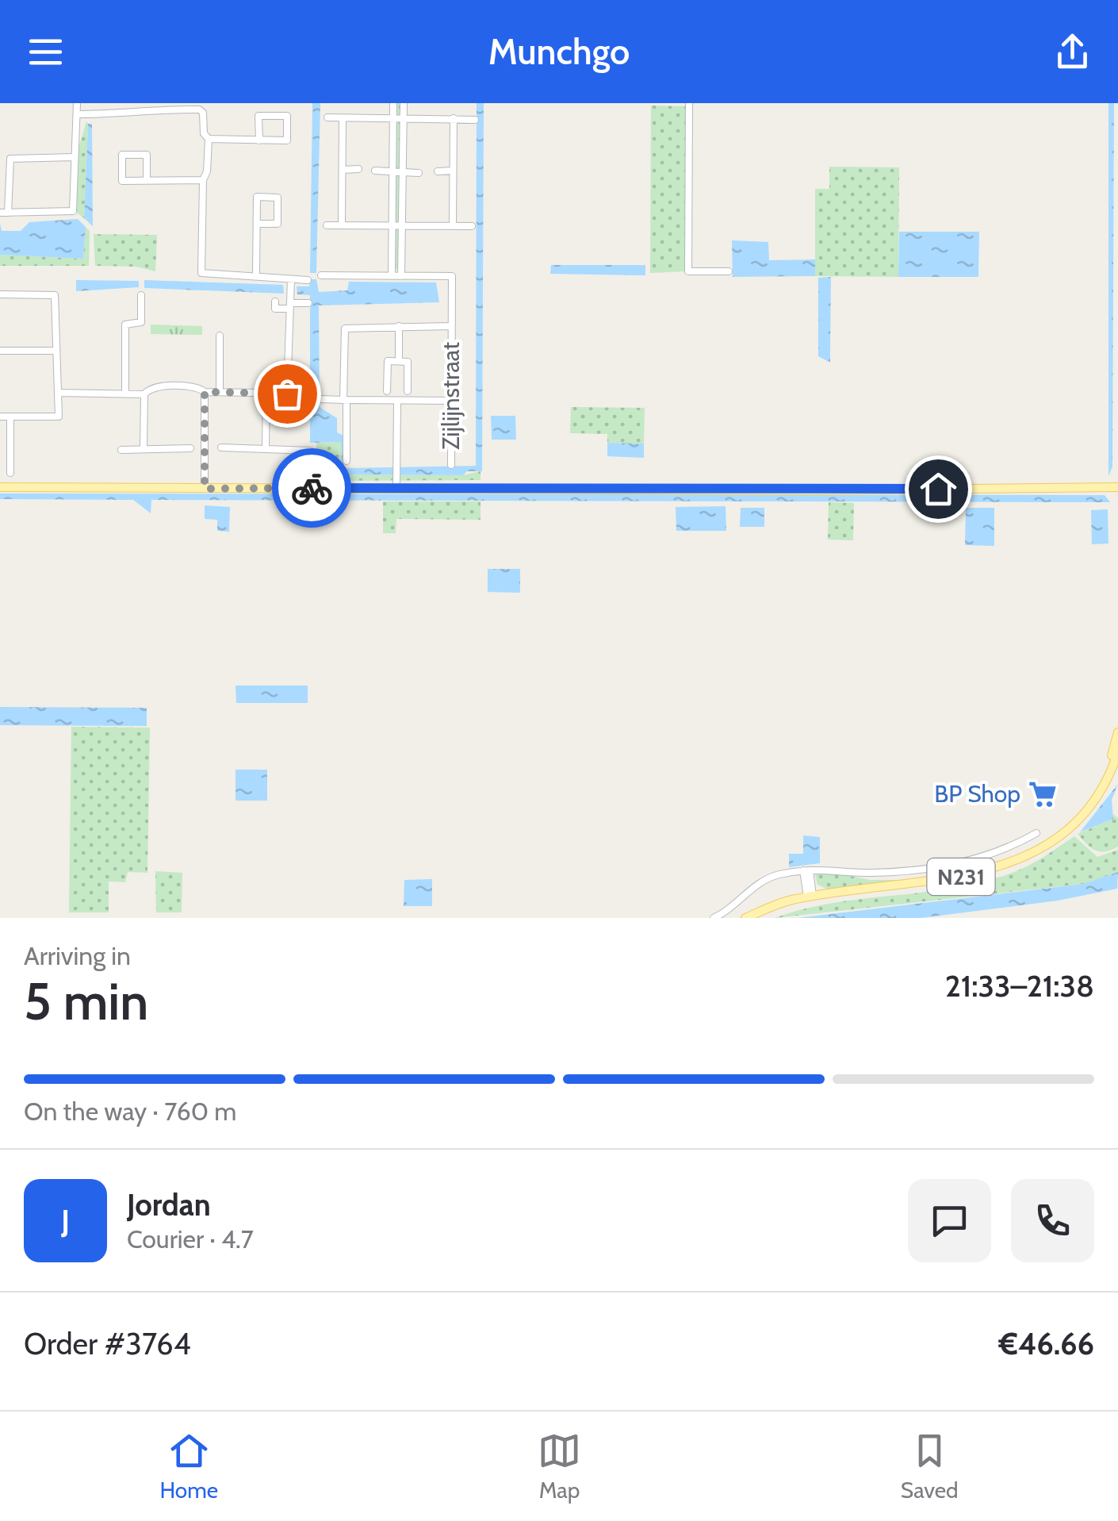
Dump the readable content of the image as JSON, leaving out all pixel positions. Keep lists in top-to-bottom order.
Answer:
{
  "streets": {
    "main road": ["N231"],
    "street": ["Zijlijnstraat"]
  },
  "places": {
    "supermarket": ["BP Shop"]
  },
  "page": {
    "header": "Munchgo",
    "heading": ["5 min", "Arriving in", "21:33–21:38"],
    "panel": [
      "Jordan",
      "Courier · 4.7",
      "Order #3764",
      "€46.66"
    ],
    "bar": "On the way · 760 m",
    "round": "J",
    "tabs": ["Home", "Map", "Saved"]
  }
}
